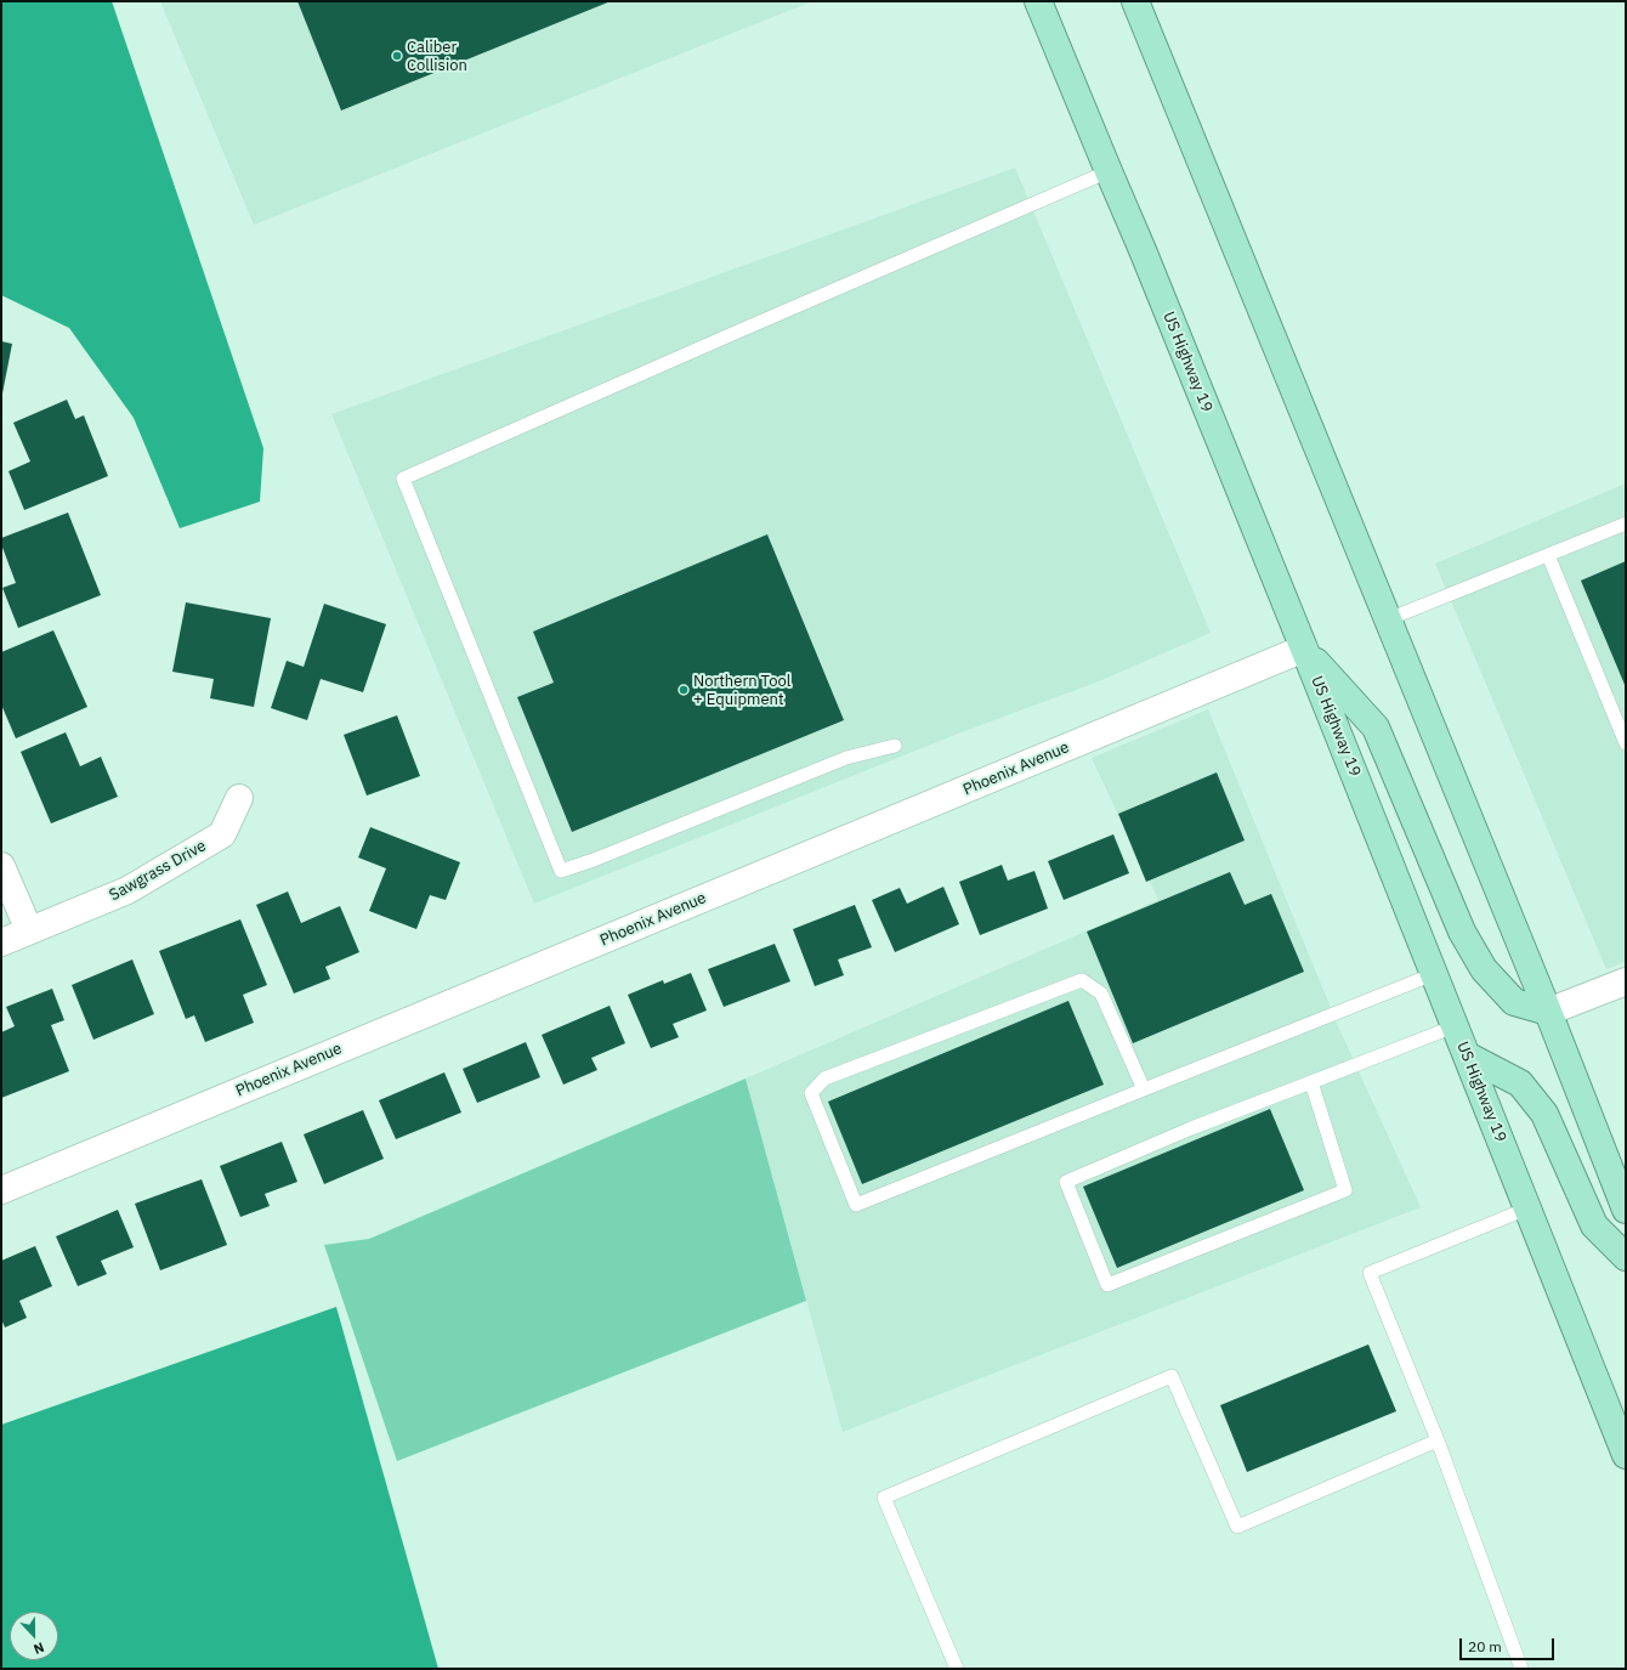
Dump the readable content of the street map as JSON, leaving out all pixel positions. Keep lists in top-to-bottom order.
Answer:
{
  "streets": {
    "highway": ["US Highway 19"],
    "street": ["Phoenix Avenue", "Sawgrass Drive"]
  },
  "crossings": [
    ["US Highway 19", "Phoenix Avenue"]
  ],
  "places": ["Caliber Collision", "Northern Tool + Equipment"],
  "scale_bar": "20 m",
  "north": "bottom"
}
